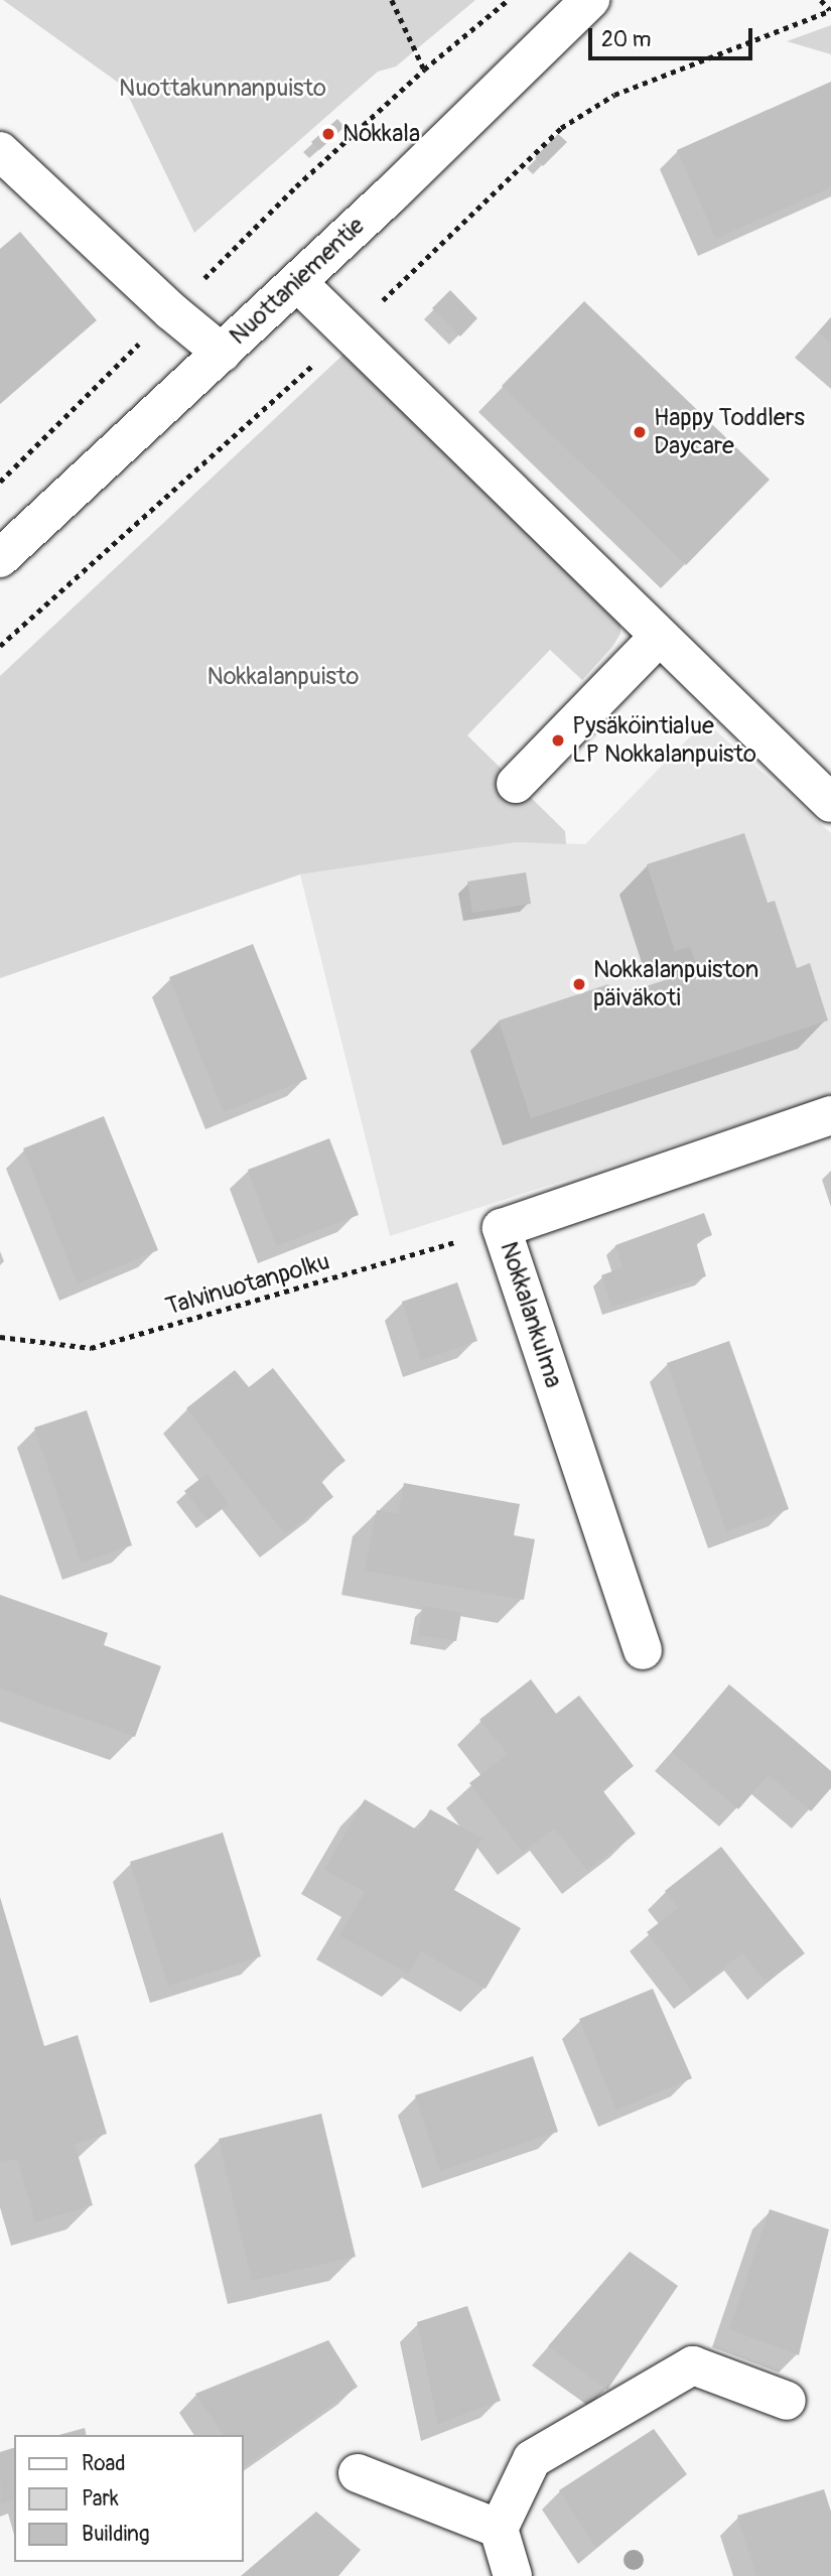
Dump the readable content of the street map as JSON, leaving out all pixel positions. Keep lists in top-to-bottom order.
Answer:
{
  "streets": {
    "street": ["Nuottaniementie", "Nokkalankulma"],
    "path": ["Talvinuotanpolku"]
  },
  "crossings": [
    ["Talvinuotanpolku", "Nokkalankulma"]
  ],
  "parks": ["Nuottakunnanpuisto", "Nokkalanpuisto"],
  "places": [
    "Nokkala",
    "Happy Toddlers Daycare",
    "Pysäköintialue LP Nokkalanpuisto",
    "Nokkalanpuiston päiväkoti"
  ],
  "legend": ["Road", "Park", "Building"],
  "scale_bar": "20 m"
}
